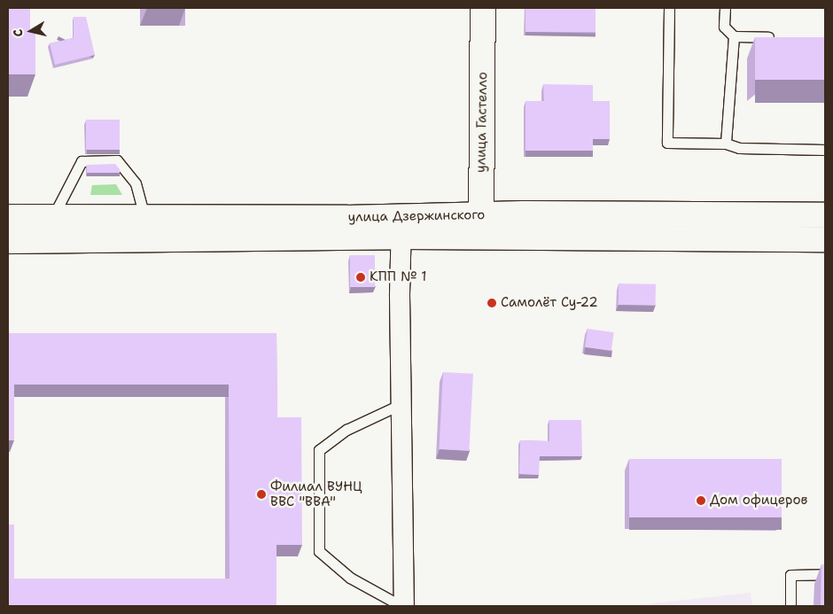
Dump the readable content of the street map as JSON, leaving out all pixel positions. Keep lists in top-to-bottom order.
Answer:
{
  "streets": {
    "main road": ["улица Гастелло", "улица Дзержинского"]
  },
  "crossings": [
    ["улица Гастелло", "улица Дзержинского"]
  ],
  "places": [
    "КПП № 1",
    "Самолёт Су-22",
    "Филиал ВУНЦ ВВС \"ВВА\"",
    "Дом офицеров"
  ],
  "north": "left"
}
